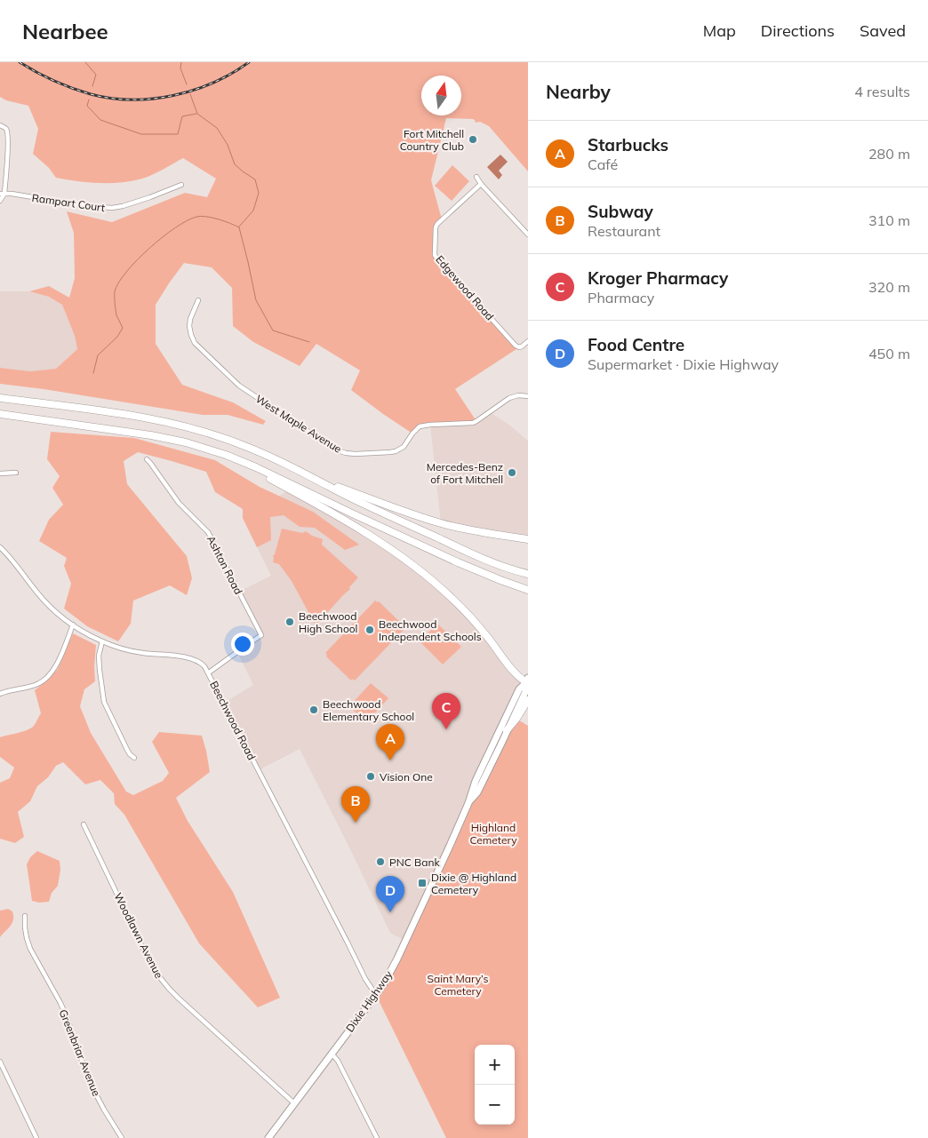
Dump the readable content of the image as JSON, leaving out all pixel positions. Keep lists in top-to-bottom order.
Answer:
{
  "streets": {
    "main road": ["Dixie Highway"],
    "street": [
      "Rampart Court",
      "Edgewood Road",
      "West Maple Avenue",
      "Ashton Road",
      "Beechwood Road",
      "Woodlawn Avenue",
      "Greenbriar Avenue"
    ]
  },
  "crossings": [
    ["Ashton Road", "Beechwood Road"],
    ["Beechwood Road", "Dixie Highway"],
    ["Woodlawn Avenue", "Dixie Highway"]
  ],
  "parks": ["Highland Cemetery", "Saint Mary’s Cemetery"],
  "places": {
    "other": [
      "Fort Mitchell Country Club",
      "Mercedes-Benz of Fort Mitchell",
      "Beechwood High School",
      "Beechwood Independent Schools",
      "Beechwood Elementary School",
      "Vision One",
      "PNC Bank"
    ],
    "transit": ["Dixie @ Highland Cemetery"]
  },
  "north": "top",
  "page": {
    "header": "Nearbee",
    "nav": ["Map", "Directions", "Saved"],
    "heading": ["Nearby", "4 results"],
    "list": [
      {
        "mark": "A",
        "name": "Starbucks",
        "note": "Café",
        "value": "280 m"
      },
      {
        "mark": "B",
        "name": "Subway",
        "note": "Restaurant",
        "value": "310 m"
      },
      {
        "mark": "C",
        "name": "Kroger Pharmacy",
        "note": "Pharmacy",
        "value": "320 m"
      },
      {
        "mark": "D",
        "name": "Food Centre",
        "note": "Supermarket · Dixie Highway",
        "value": "450 m"
      }
    ],
    "pins": [
      "C",
      "A",
      "B",
      "D"
    ],
    "map_buttons": ["+", "−"]
  }
}
